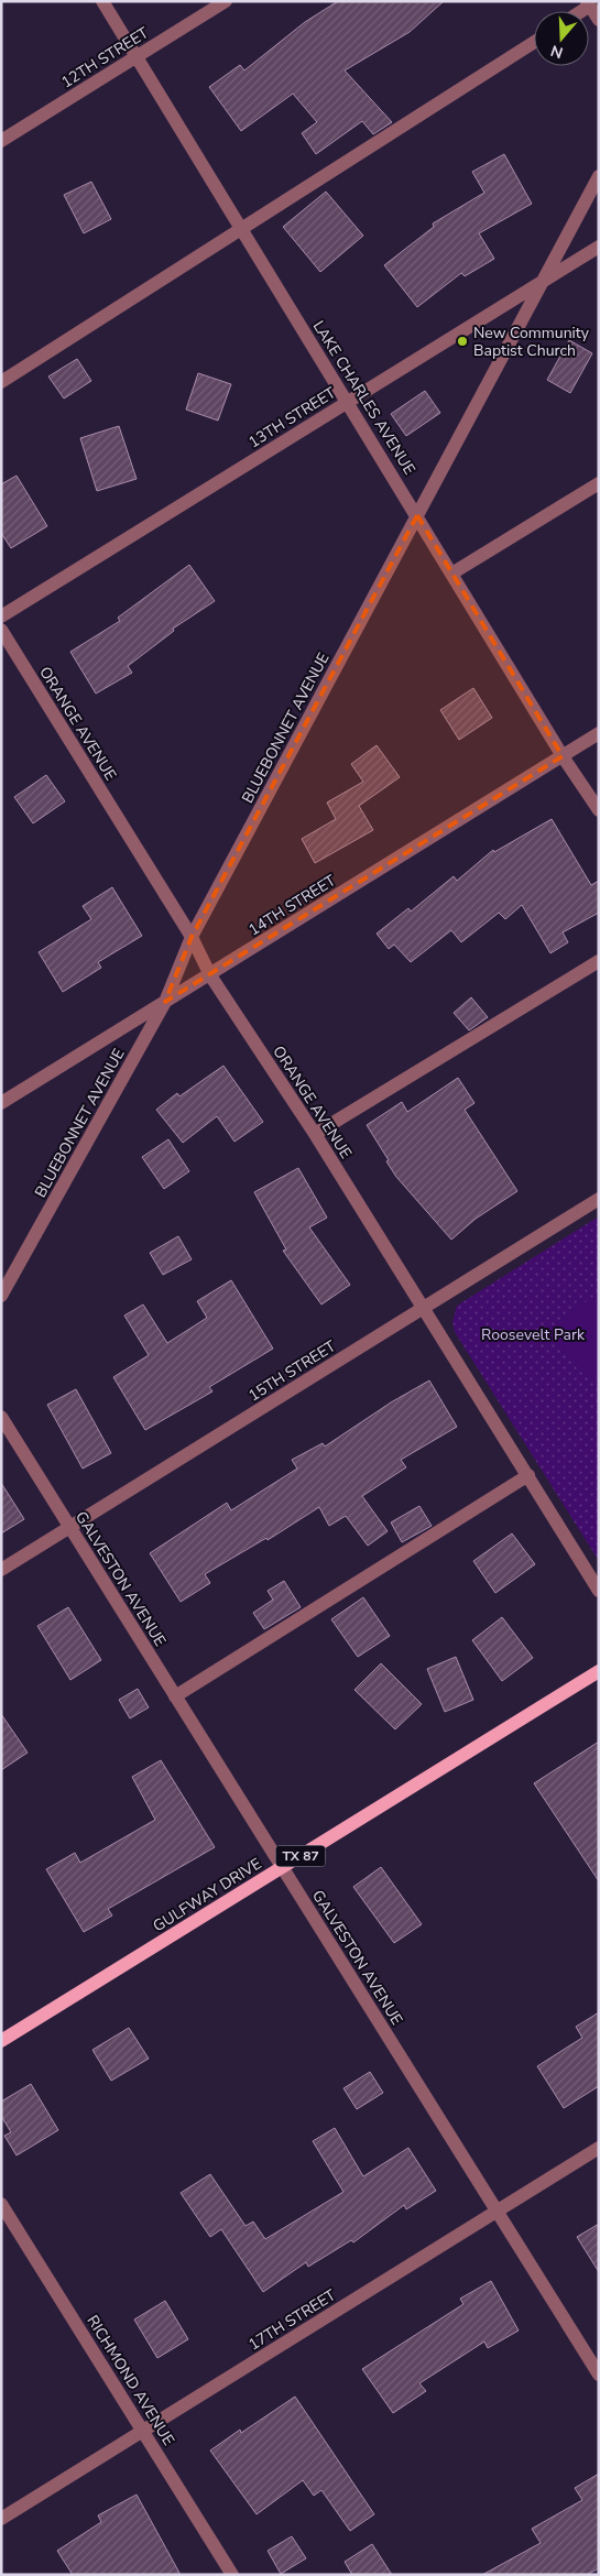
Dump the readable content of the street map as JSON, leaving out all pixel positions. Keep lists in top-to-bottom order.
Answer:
{
  "streets": {
    "main road": ["TX 87", "GULFWAY DRIVE"],
    "street": [
      "12TH STREET",
      "LAKE CHARLES AVENUE",
      "13TH STREET",
      "ORANGE AVENUE",
      "BLUEBONNET AVENUE",
      "14TH STREET",
      "15TH STREET",
      "GALVESTON AVENUE",
      "17TH STREET",
      "RICHMOND AVENUE"
    ]
  },
  "crossings": [
    ["12TH STREET", "LAKE CHARLES AVENUE"],
    ["LAKE CHARLES AVENUE", "13TH STREET"],
    ["LAKE CHARLES AVENUE", "BLUEBONNET AVENUE"],
    ["LAKE CHARLES AVENUE", "14TH STREET"],
    ["13TH STREET", "BLUEBONNET AVENUE"],
    ["ORANGE AVENUE", "BLUEBONNET AVENUE"],
    ["ORANGE AVENUE", "14TH STREET"],
    ["ORANGE AVENUE", "15TH STREET"],
    ["BLUEBONNET AVENUE", "14TH STREET"],
    ["15TH STREET", "GALVESTON AVENUE"],
    ["GALVESTON AVENUE", "GULFWAY DRIVE"],
    ["GALVESTON AVENUE", "17TH STREET"],
    ["17TH STREET", "RICHMOND AVENUE"]
  ],
  "parks": ["Roosevelt Park"],
  "places": ["New Community Baptist Church"],
  "north": "bottom"
}
